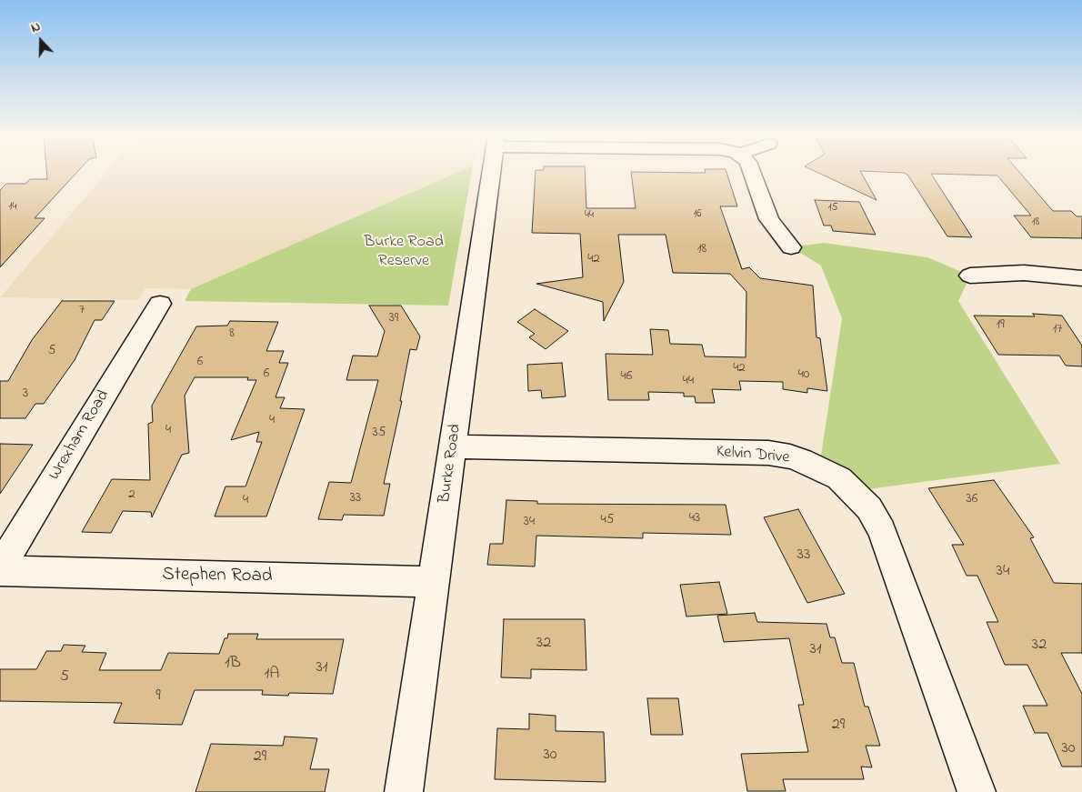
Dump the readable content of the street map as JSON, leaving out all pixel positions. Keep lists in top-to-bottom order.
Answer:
{
  "streets": {
    "street": [
      "Wrexham Road",
      "Kelvin Drive",
      "Burke Road",
      "Stephen Road"
    ]
  },
  "crossings": [
    ["Wrexham Road", "Stephen Road"],
    ["Kelvin Drive", "Burke Road"],
    ["Burke Road", "Stephen Road"]
  ],
  "parks": ["Burke Road Reserve"],
  "house_numbers": [
    "14",
    "15",
    "16",
    "44",
    "18",
    "18",
    "42",
    "7",
    "39",
    "19",
    "17",
    "8",
    "5",
    "6",
    "42",
    "6",
    "40",
    "46",
    "44",
    "3",
    "4",
    "4",
    "35",
    "2",
    "33",
    "36",
    "4",
    "43",
    "45",
    "34",
    "33",
    "34",
    "32",
    "32",
    "31",
    "1B",
    "31",
    "1A",
    "5",
    "9",
    "29",
    "30",
    "30",
    "29"
  ],
  "north": "top"
}
